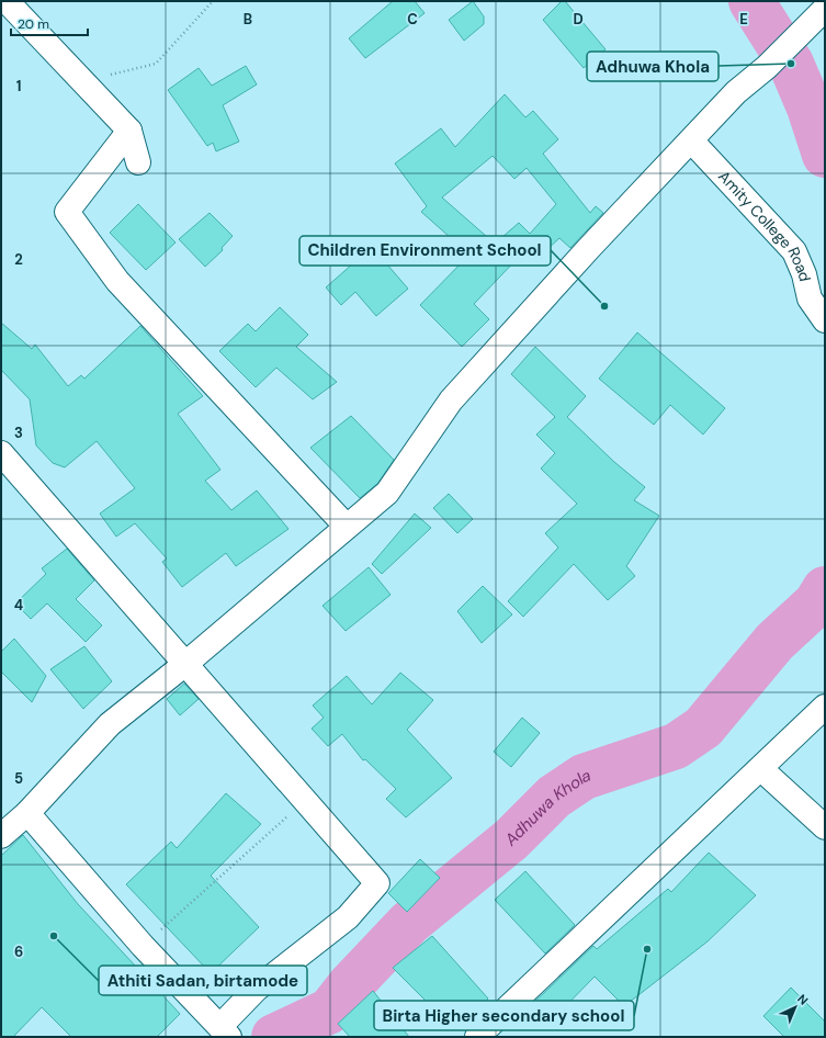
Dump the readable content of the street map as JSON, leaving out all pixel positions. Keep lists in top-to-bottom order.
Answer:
{
  "streets": {
    "street": ["Amity College Road"]
  },
  "water": ["Adhuwa Khola"],
  "places": [
    "Adhuwa Khola",
    "Children Environment School",
    "Athiti Sadan, birtamode",
    "Birta Higher secondary school"
  ],
  "scale_bar": "20 m",
  "north": "top right",
  "grid": {
    "columns": [
      "B",
      "C",
      "D",
      "E"
    ],
    "rows": [
      "1",
      "2",
      "3",
      "4",
      "5",
      "6"
    ]
  }
}
